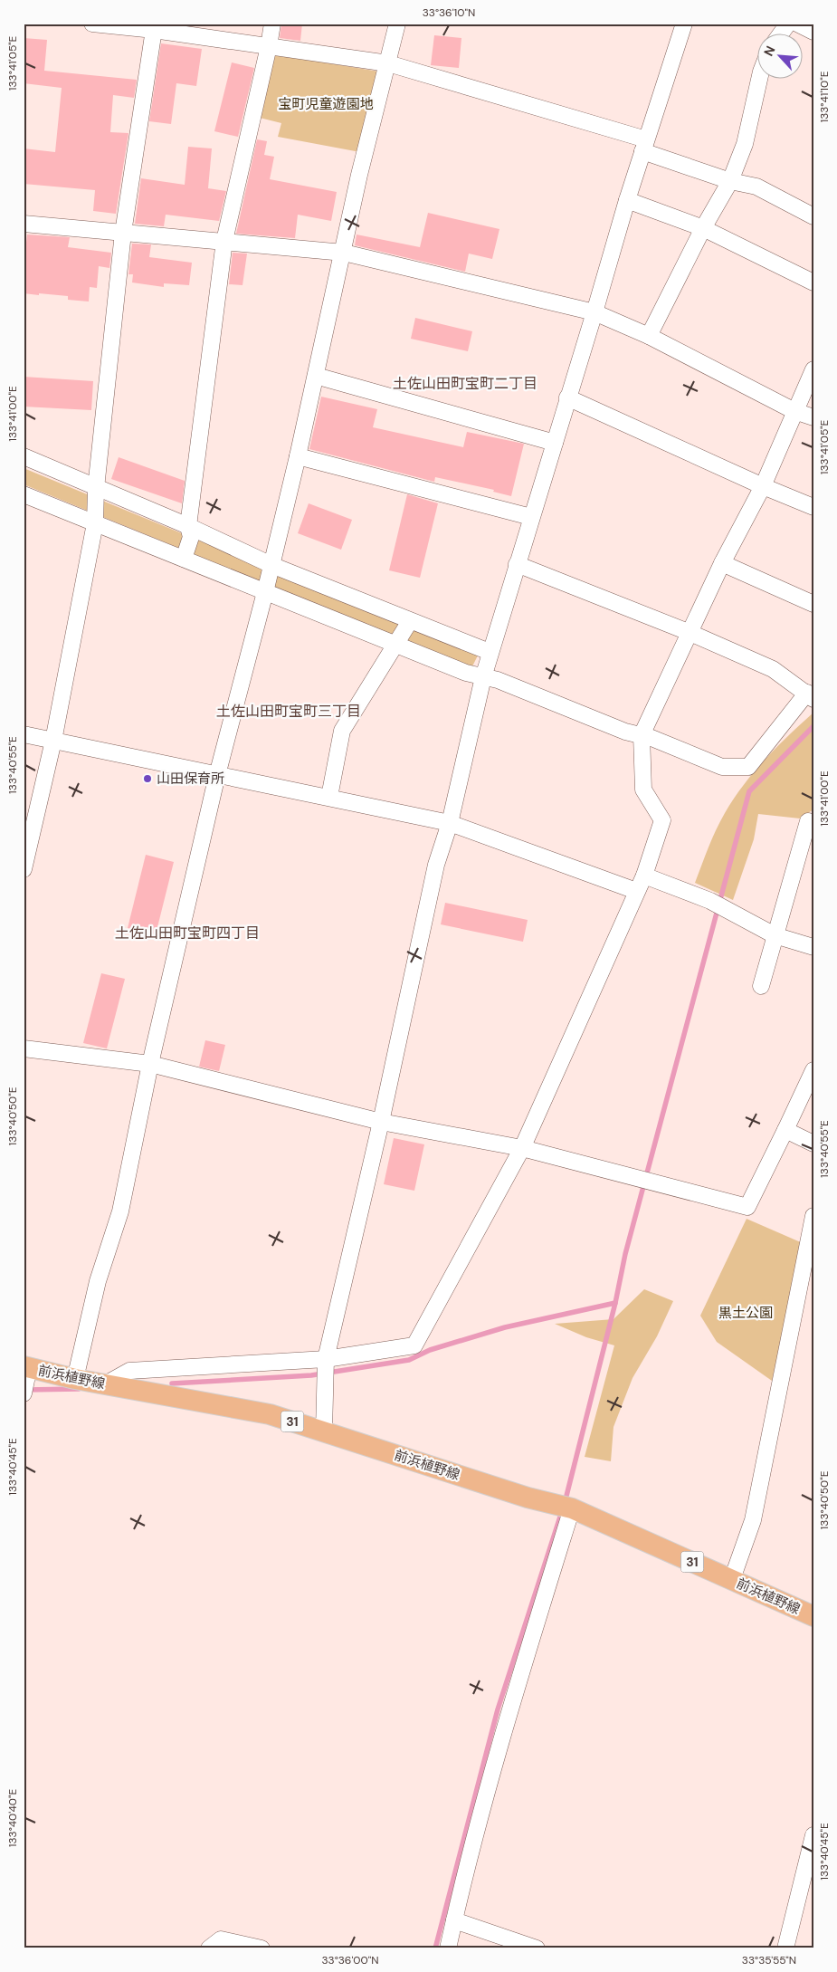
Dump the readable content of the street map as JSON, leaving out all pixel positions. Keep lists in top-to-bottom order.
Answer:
{
  "streets": {
    "main road": ["前浜植野線", "31"]
  },
  "districts": ["土佐山田町宝町二丁目", "土佐山田町宝町三丁目", "土佐山田町宝町四丁目"],
  "parks": ["宝町児童遊園地", "黒土公園"],
  "places": ["山田保育所"],
  "north": "top left",
  "coordinates": [
    "33°36'10\"N",
    "133°41'05\"E",
    "133°41'10\"E",
    "133°41'00\"E",
    "133°40'55\"E",
    "133°40'50\"E",
    "133°40'45\"E",
    "133°40'40\"E",
    "33°36'00\"N",
    "33°35'55\"N"
  ]
}
